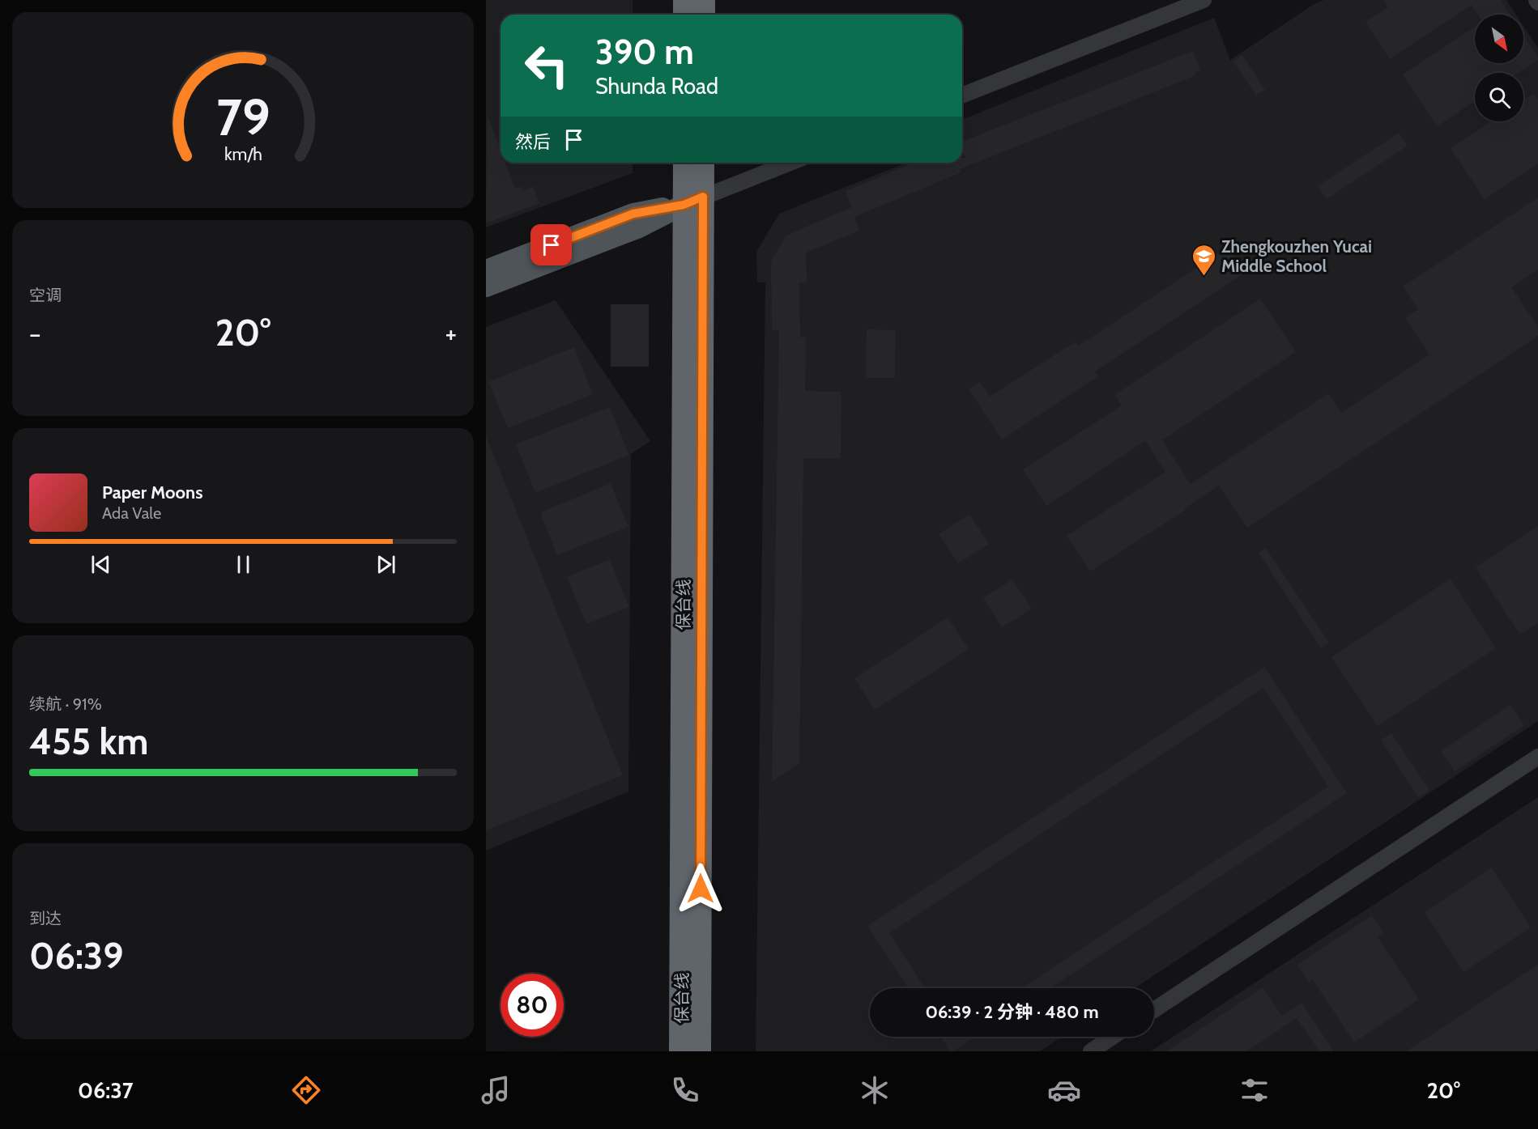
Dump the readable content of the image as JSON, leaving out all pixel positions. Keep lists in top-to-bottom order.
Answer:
{
  "streets": {
    "highway": ["保台线"]
  },
  "places": {
    "school or university": ["Zhengkouzhen Yucai Middle School"]
  },
  "north": "bottom right",
  "page": {
    "turn": ["390 m", "Shunda Road"],
    "then": "然后",
    "tile": [
      "空调",
      ["续航 · 91%", "455 km"],
      ["到达", "06:39"]
    ],
    "heat": ["−", "20°", "+"],
    "song": ["Paper Moons", "Ada Vale"],
    "limit": "80",
    "trip": "06:39 · 2 分钟 · 480 m",
    "tabs": ["06:37", "20°"],
    "gauge": ["79", "km/h"]
  }
}
